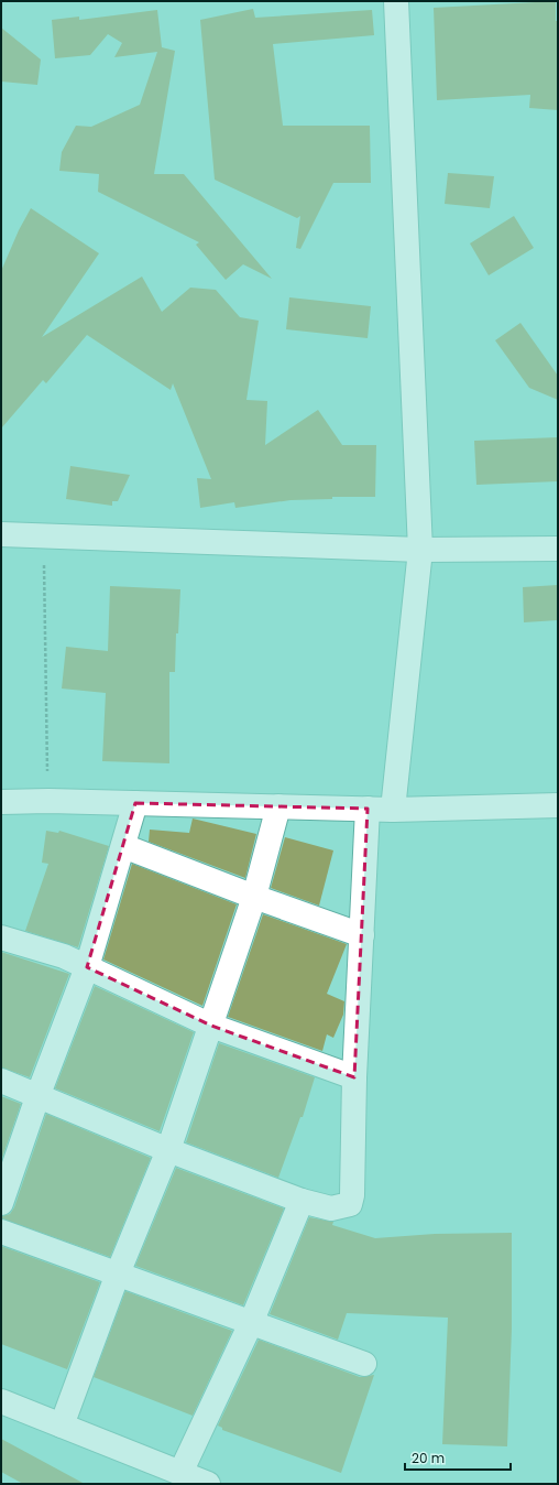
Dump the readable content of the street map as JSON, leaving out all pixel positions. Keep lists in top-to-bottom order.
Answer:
{
  "scale_bar": "20 m"
}
